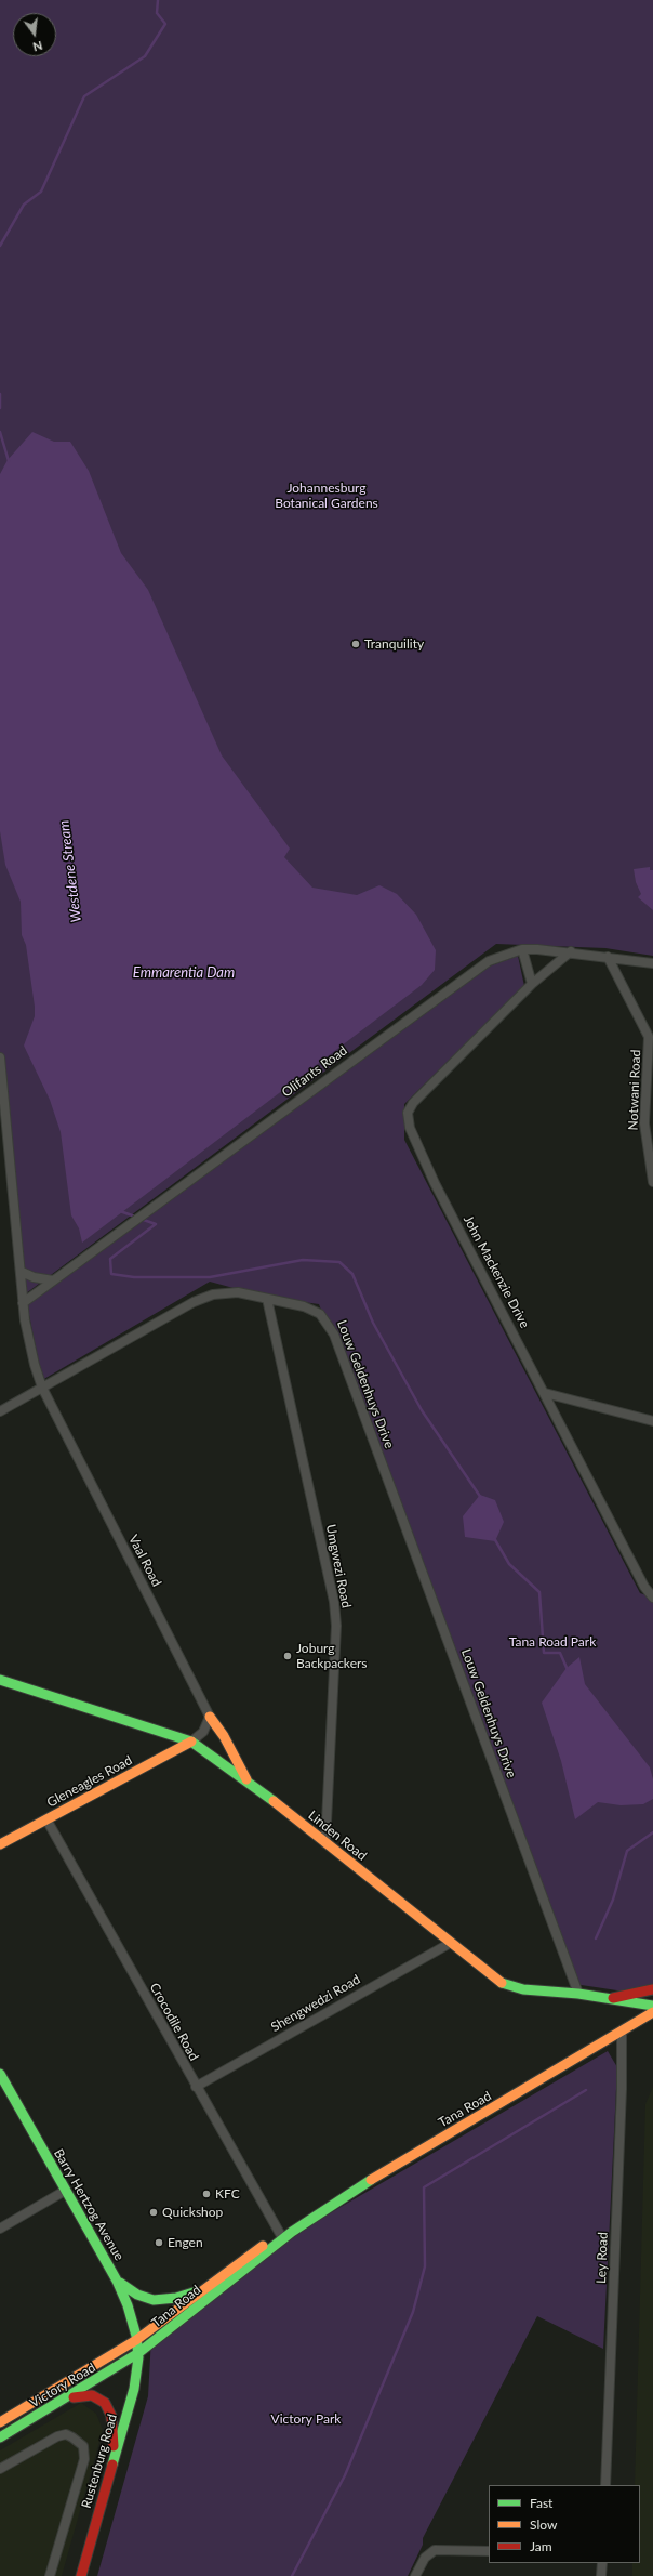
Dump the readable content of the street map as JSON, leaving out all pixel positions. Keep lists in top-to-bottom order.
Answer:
{
  "streets": {
    "main road": [
      "Gleneagles Road",
      "Linden Road",
      "Tana Road",
      "Barry Hertzog Avenue",
      "Victory Road",
      "Rustenburg Road"
    ],
    "street": [
      "Olifants Road",
      "Notwani Road",
      "John Mackenzie Drive",
      "Louw Geldenhuys Drive",
      "Vaal Road",
      "Umgwezi Road",
      "Shengwedzi Road",
      "Crocodile Road",
      "Ley Road"
    ]
  },
  "crossings": [
    ["Olifants Road", "Notwani Road"],
    ["Olifants Road", "John Mackenzie Drive"],
    ["Louw Geldenhuys Drive", "Vaal Road"],
    ["Louw Geldenhuys Drive", "Umgwezi Road"],
    ["Louw Geldenhuys Drive", "Linden Road"],
    ["Umgwezi Road", "Linden Road"],
    ["Gleneagles Road", "Linden Road"],
    ["Gleneagles Road", "Crocodile Road"],
    ["Linden Road", "Shengwedzi Road"],
    ["Shengwedzi Road", "Crocodile Road"],
    ["Crocodile Road", "Tana Road"],
    ["Tana Road", "Barry Hertzog Avenue"],
    ["Tana Road", "Ley Road"],
    ["Tana Road", "Victory Road"],
    ["Tana Road", "Rustenburg Road"],
    ["Barry Hertzog Avenue", "Victory Road"],
    ["Barry Hertzog Avenue", "Rustenburg Road"],
    ["Victory Road", "Rustenburg Road"]
  ],
  "water": ["Westdene Stream", "Emmarentia Dam"],
  "parks": ["Johannesburg Botanical Gardens", "Tana Road Park", "Victory Park"],
  "places": [
    "Tranquility",
    "Joburg Backpackers",
    "KFC",
    "Quickshop",
    "Engen"
  ],
  "legend": ["Fast", "Slow", "Jam"],
  "north": "bottom"
}
